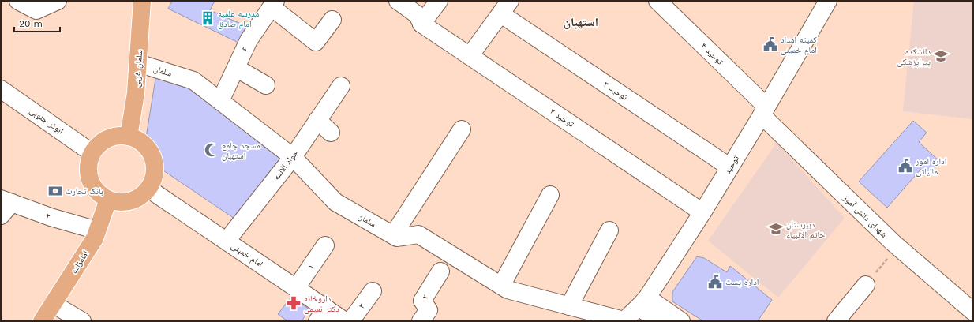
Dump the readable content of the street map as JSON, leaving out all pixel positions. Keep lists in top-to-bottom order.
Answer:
{
  "streets": {
    "main road": ["سلمان غربی", "امامزاده"],
    "street": [
      "۶",
      "توحید ۴",
      "سلمان",
      "توحید ۳",
      "توحید ۲",
      "ابوذر جنوبی",
      "جواد الائمه",
      "توحید",
      "۲",
      "شهدای دانش آموز",
      "امام خمینی",
      "۱",
      "۳"
    ]
  },
  "crossings": [
    ["۶", "سلمان"],
    ["توحید ۴", "توحید"],
    ["توحید ۴", "شهدای دانش آموز"],
    ["سلمان غربی", "سلمان"],
    ["سلمان غربی", "ابوذر جنوبی"],
    ["سلمان غربی", "امام خمینی"],
    ["سلمان غربی", "امامزاده"],
    ["سلمان", "جواد الائمه"],
    ["سلمان", "توحید"],
    ["توحید ۳", "توحید"],
    ["توحید ۲", "توحید"],
    ["ابوذر جنوبی", "امام خمینی"],
    ["ابوذر جنوبی", "امامزاده"],
    ["جواد الائمه", "امام خمینی"],
    ["توحید", "شهدای دانش آموز"],
    ["۲", "امامزاده"],
    ["امام خمینی", "امامزاده"],
    ["امام خمینی", "۱"]
  ],
  "districts": ["استهبان"],
  "places": {
    "building": ["مدرسه علمیه امام صادق"],
    "public building": ["کمیته امداد امام خمینی", "اداره امور مالیاتی", "اداره پست"],
    "school or university": ["دانشکده پیراپزشکی", "دبیرستان خاتم الانبیاء"],
    "mosque": ["مسجد جامع استهبان"],
    "bank": ["بانک تجارت"],
    "pharmacy": ["داروخانه دکتر نعیمی"]
  },
  "scale_bar": "20 m"
}
